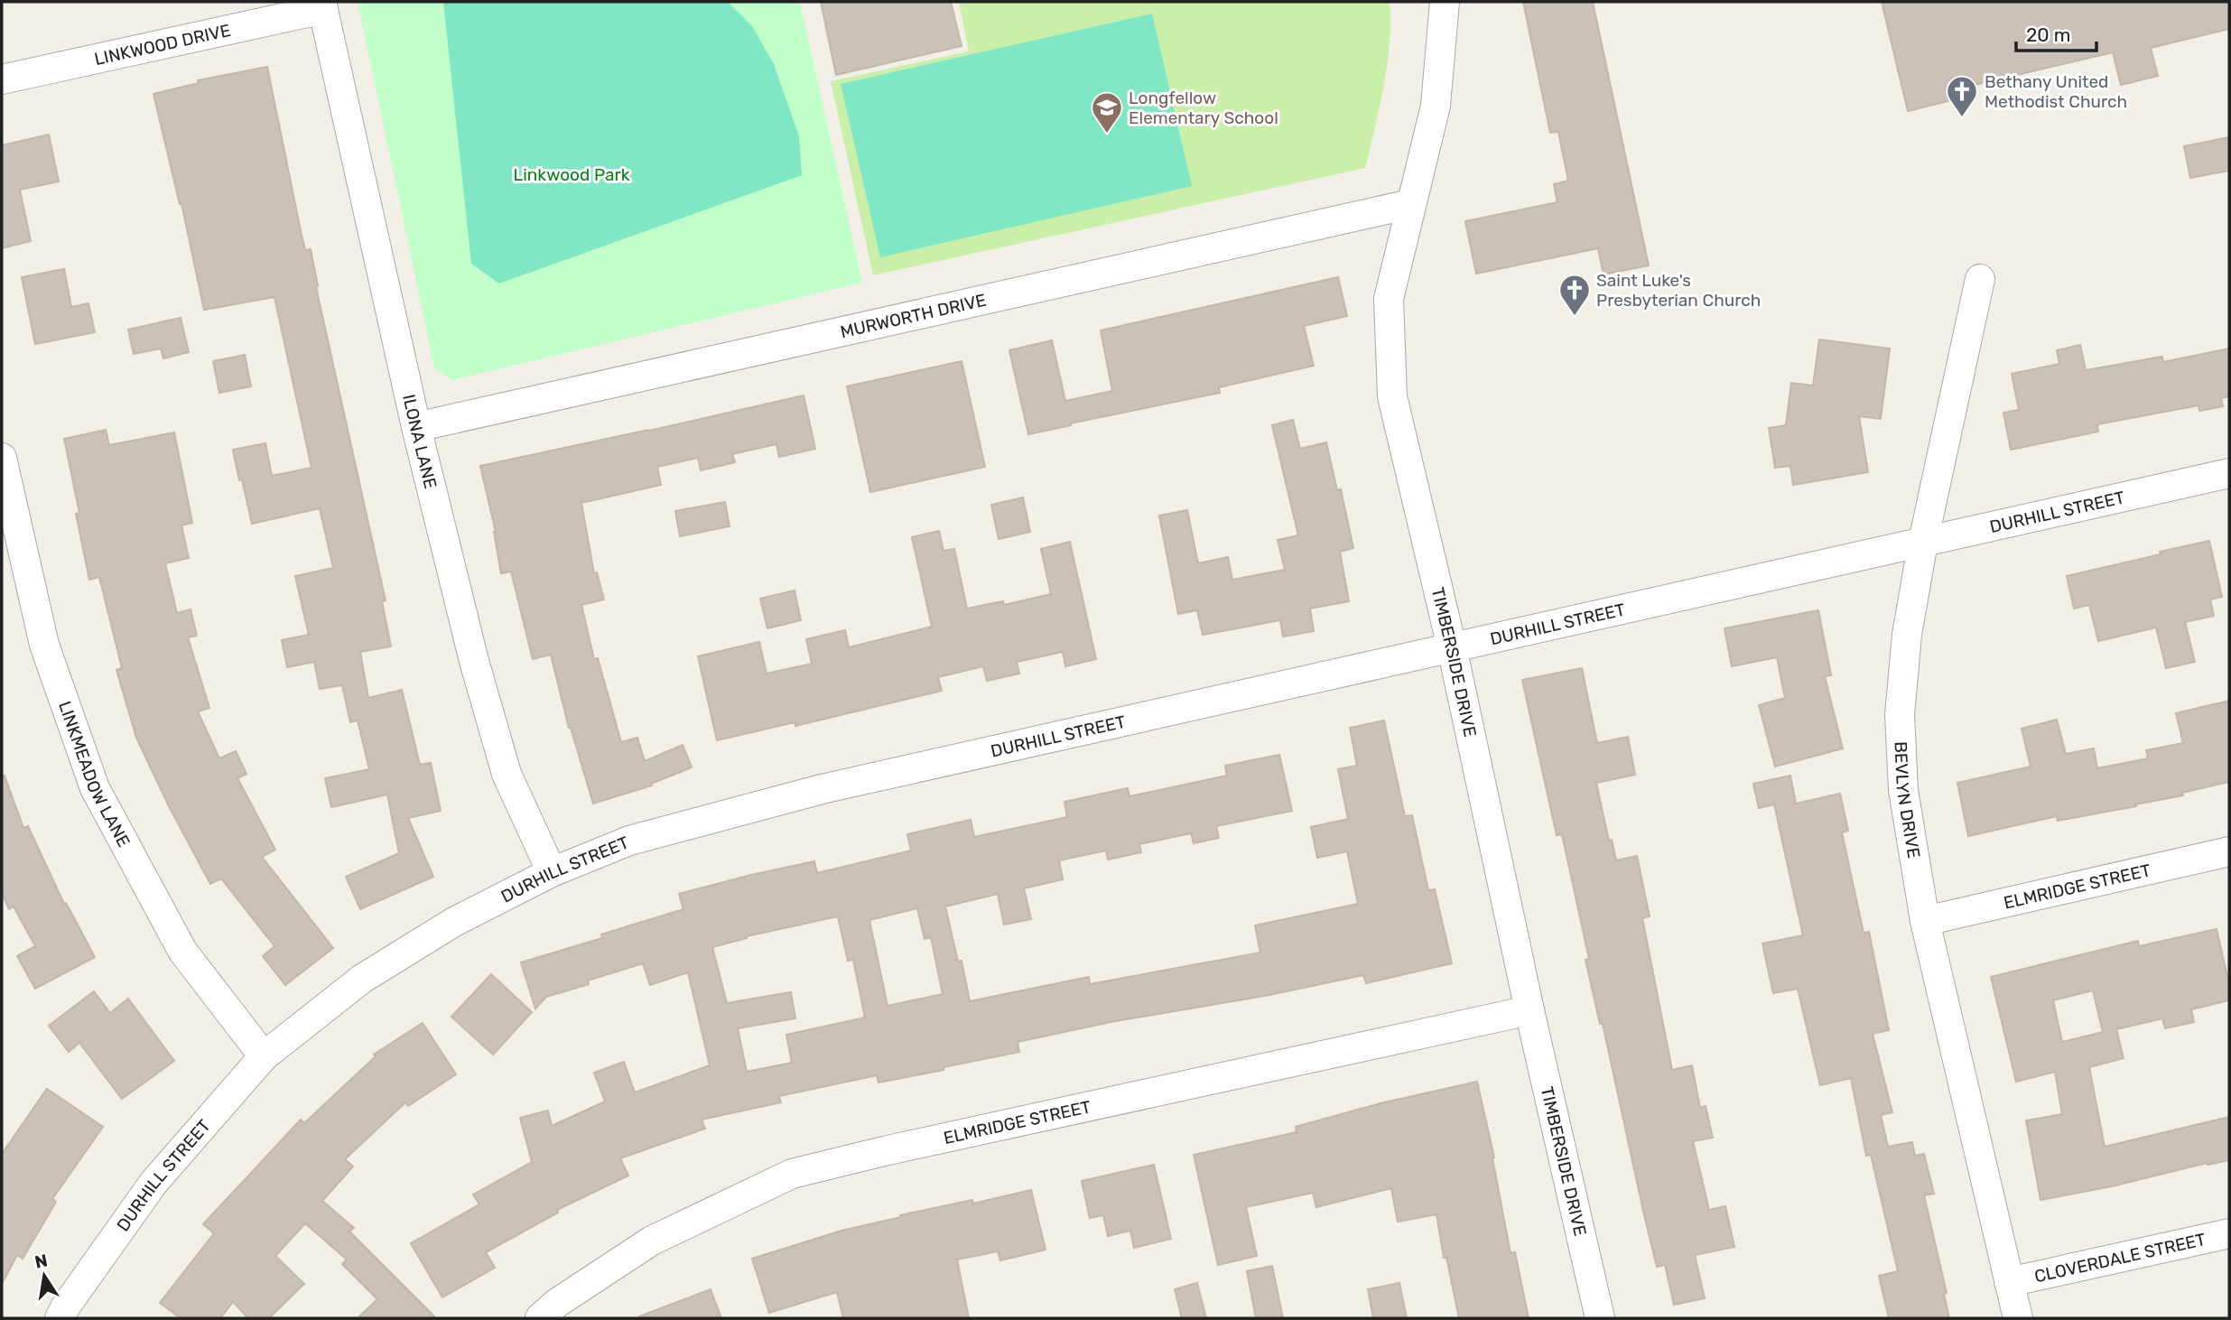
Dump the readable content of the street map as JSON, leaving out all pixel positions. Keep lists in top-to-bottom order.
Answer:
{
  "streets": {
    "street": [
      "LINKWOOD DRIVE",
      "MURWORTH DRIVE",
      "ILONA LANE",
      "DURHILL STREET",
      "TIMBERSIDE DRIVE",
      "LINKMEADOW LANE",
      "BEVLYN DRIVE",
      "ELMRIDGE STREET",
      "CLOVERDALE STREET"
    ]
  },
  "crossings": [
    ["LINKWOOD DRIVE", "ILONA LANE"],
    ["MURWORTH DRIVE", "ILONA LANE"],
    ["MURWORTH DRIVE", "TIMBERSIDE DRIVE"],
    ["ILONA LANE", "DURHILL STREET"],
    ["DURHILL STREET", "TIMBERSIDE DRIVE"],
    ["DURHILL STREET", "LINKMEADOW LANE"],
    ["DURHILL STREET", "BEVLYN DRIVE"],
    ["TIMBERSIDE DRIVE", "ELMRIDGE STREET"],
    ["BEVLYN DRIVE", "ELMRIDGE STREET"],
    ["BEVLYN DRIVE", "CLOVERDALE STREET"]
  ],
  "parks": ["Linkwood Park"],
  "places": {
    "church": ["Bethany United Methodist Church", "Saint Luke's Presbyterian Church"],
    "school or university": ["Longfellow Elementary School"]
  },
  "scale_bar": "20 m",
  "north": "top"
}
